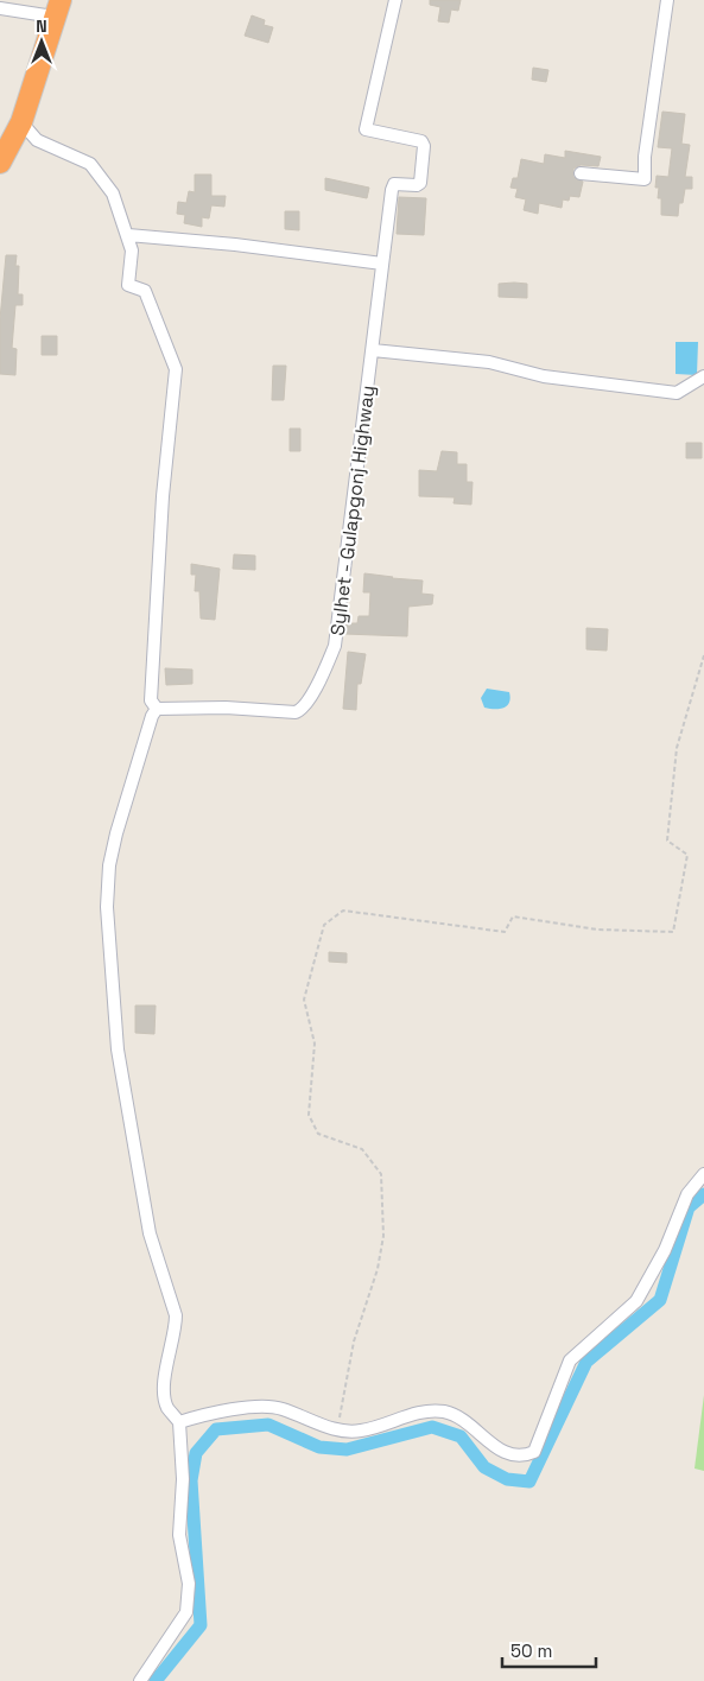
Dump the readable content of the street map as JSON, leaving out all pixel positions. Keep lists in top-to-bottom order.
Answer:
{
  "streets": {
    "street": ["Sylhet - Gulapgonj Highway"]
  },
  "scale_bar": "50 m",
  "north": "top"
}
